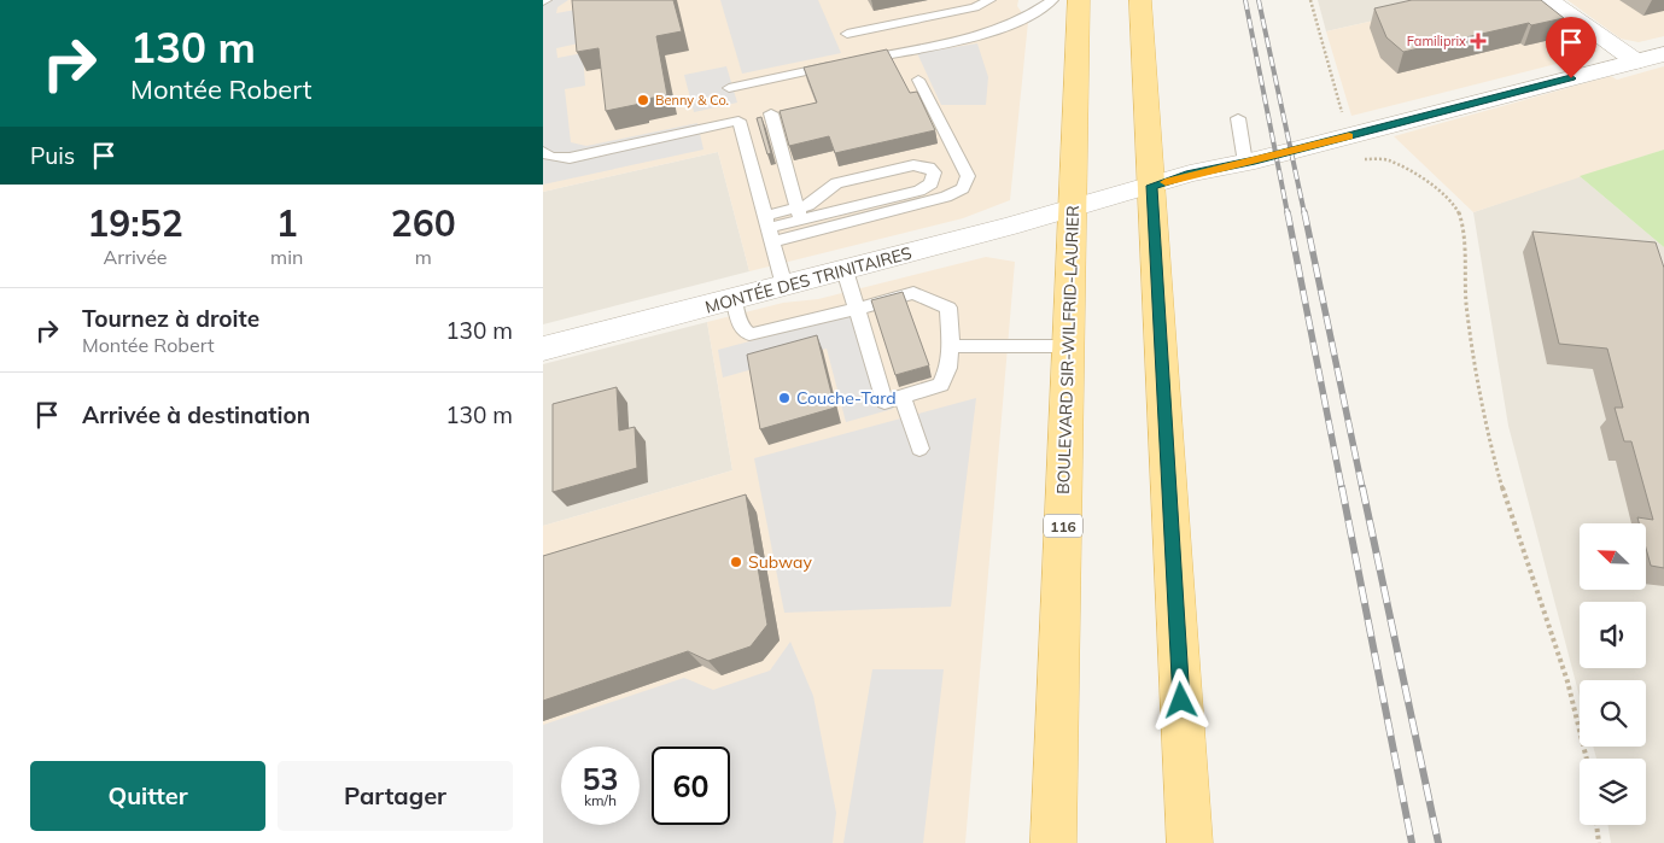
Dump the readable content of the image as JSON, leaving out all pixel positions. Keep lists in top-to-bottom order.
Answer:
{
  "streets": {
    "main road": ["BOULEVARD SIR-WILFRID-LAURIER", "116"],
    "street": ["MONTÉE DES TRINITAIRES"]
  },
  "crossings": [
    ["MONTÉE DES TRINITAIRES", "BOULEVARD SIR-WILFRID-LAURIER"]
  ],
  "places": {
    "health": ["Familiprix"],
    "other": ["Benny & Co.", "Couche-Tard", "Subway"]
  },
  "north": "top left",
  "page": {
    "turn": ["130 m", "Montée Robert"],
    "then": "Puis",
    "eta": [
      "19:52",
      "Arrivée",
      "1",
      "min",
      "260",
      "m"
    ],
    "list": [
      {
        "name": "Tournez à droite",
        "note": "Montée Robert",
        "value": "130 m"
      },
      {
        "name": "Arrivée à destination",
        "value": "130 m"
      }
    ],
    "speed": "53 km/h",
    "limit": "60",
    "buttons": ["Quitter", "Partager"]
  }
}
